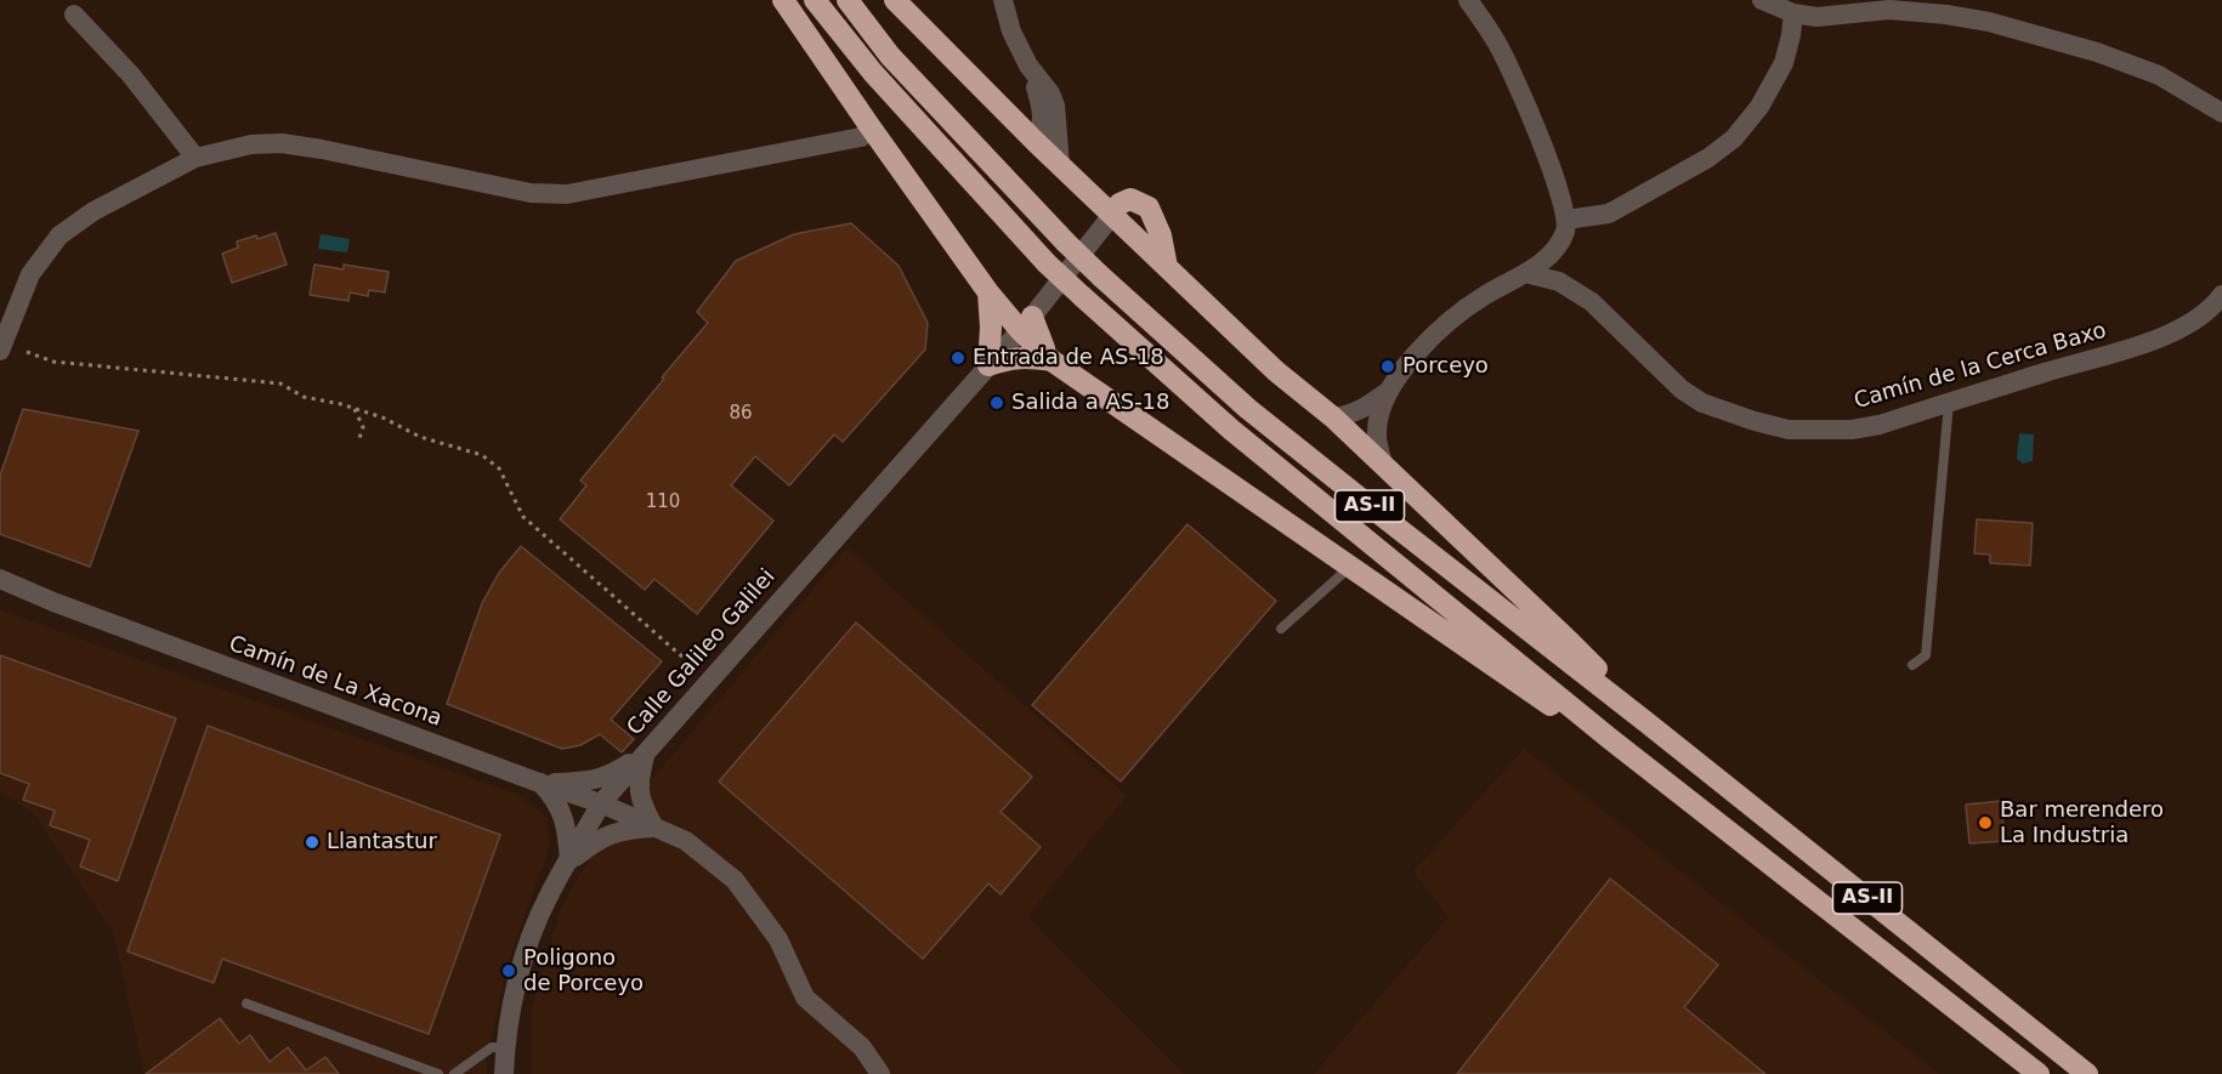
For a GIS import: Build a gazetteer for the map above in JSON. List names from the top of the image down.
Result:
{
  "streets": {
    "highway": ["AS-II"],
    "street": ["Camín de la Cerca Baxo", "Calle Galileo Galilei", "Camín de La Xacona"]
  },
  "crossings": [
    ["Calle Galileo Galilei", "Camín de La Xacona"]
  ],
  "places": [
    "Entrada de AS-18",
    "Porceyo",
    "Salida a AS-18",
    "Bar merendero La Industria",
    "Llantastur",
    "Poligono de Porceyo"
  ],
  "house_numbers": ["86", "110"]
}
